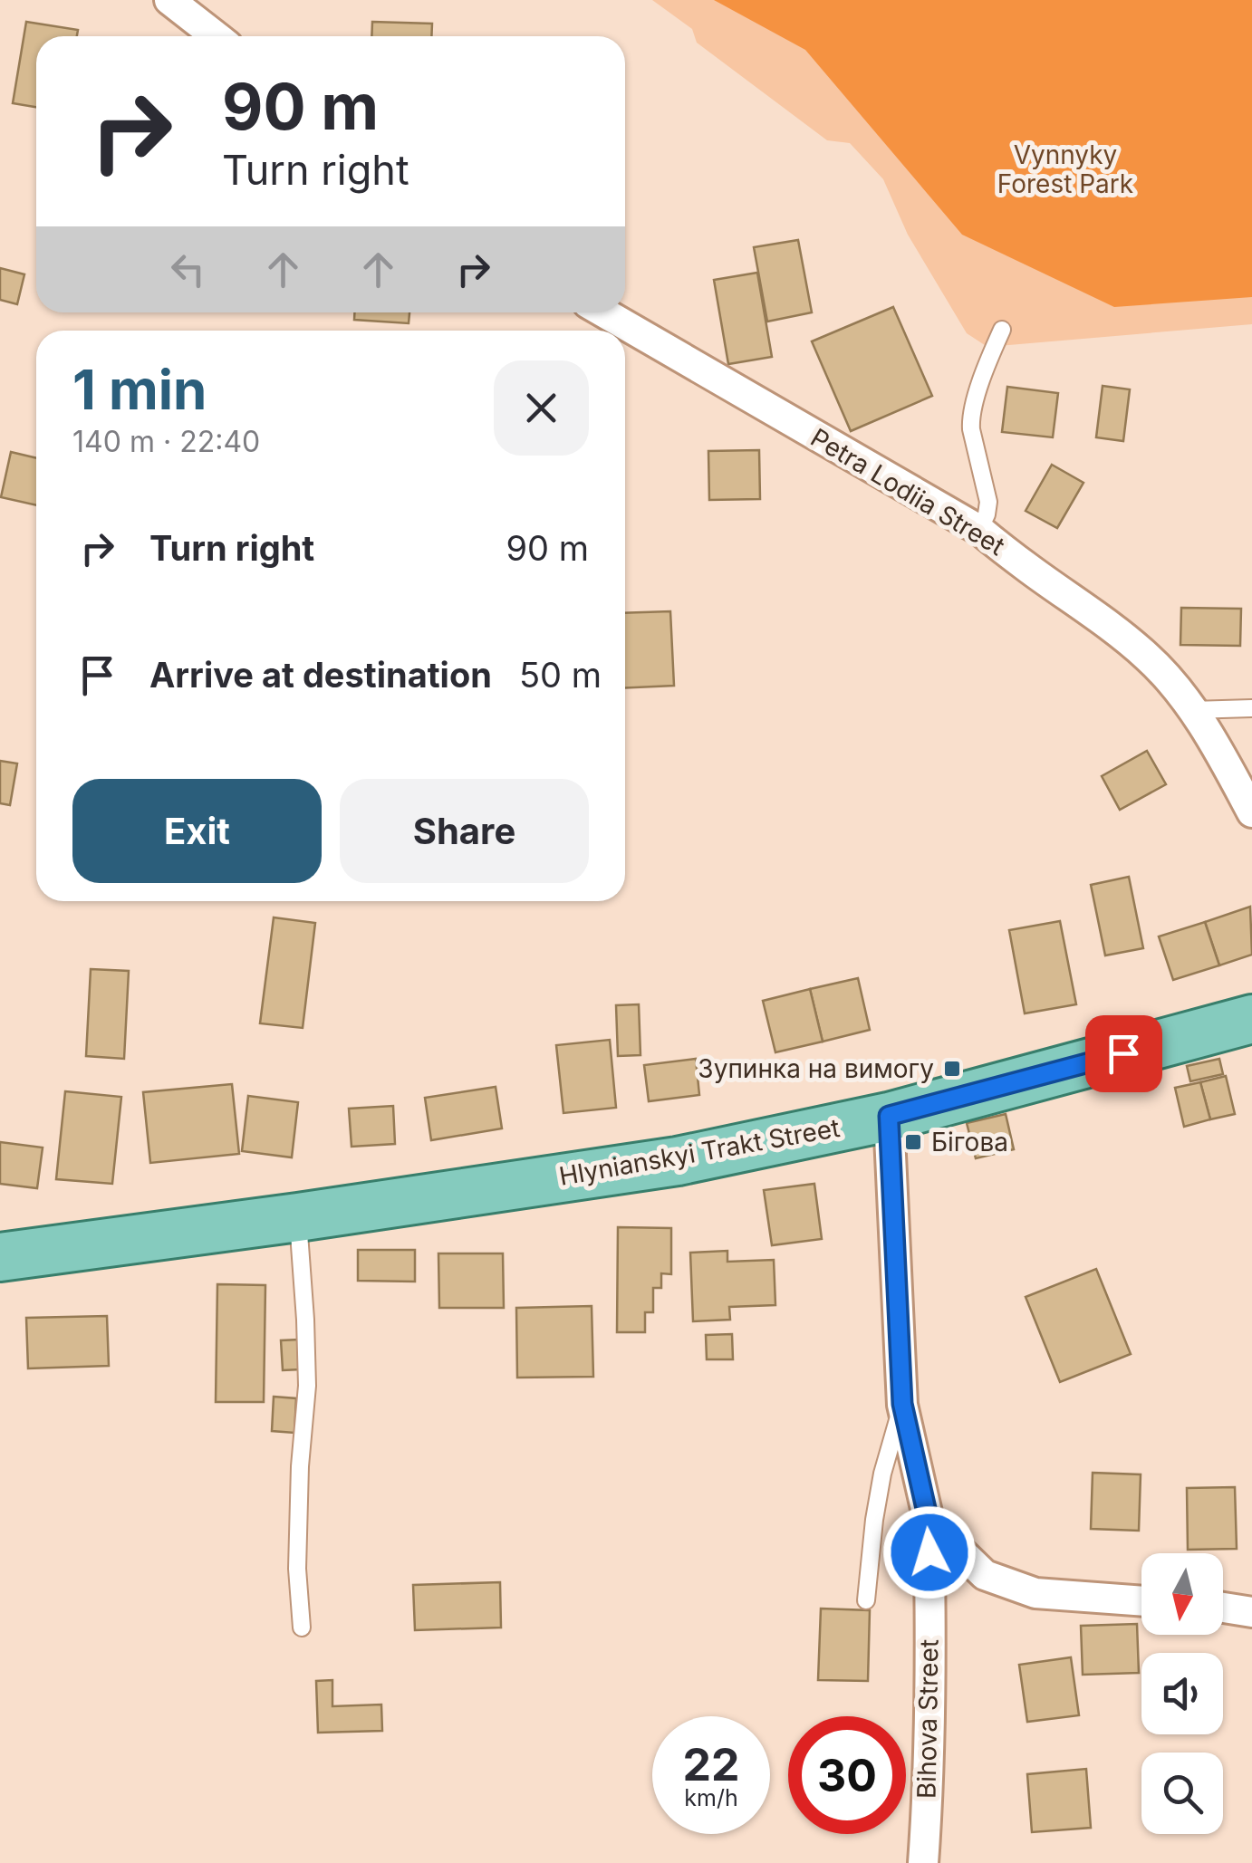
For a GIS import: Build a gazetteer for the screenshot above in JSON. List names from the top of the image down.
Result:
{
  "streets": {
    "main road": ["Hlynianskyi Trakt Street"],
    "street": ["Petra Lodiia Street", "Bihova Street"]
  },
  "crossings": [
    ["Hlynianskyi Trakt Street", "Bihova Street"]
  ],
  "parks": ["Vynnyky Forest Park"],
  "places": {
    "transit": ["Зупинка на вимогу", "Бігова"]
  },
  "north": "bottom",
  "page": {
    "turn": ["90 m", "Turn right"],
    "heading": ["1 min", "140 m · 22:40"],
    "list": [
      {
        "name": "Turn right",
        "value": "90 m"
      },
      {
        "name": "Arrive at destination",
        "value": "50 m"
      }
    ],
    "buttons": ["Exit", "Share"],
    "speed": "22 km/h",
    "limit": "30"
  }
}
